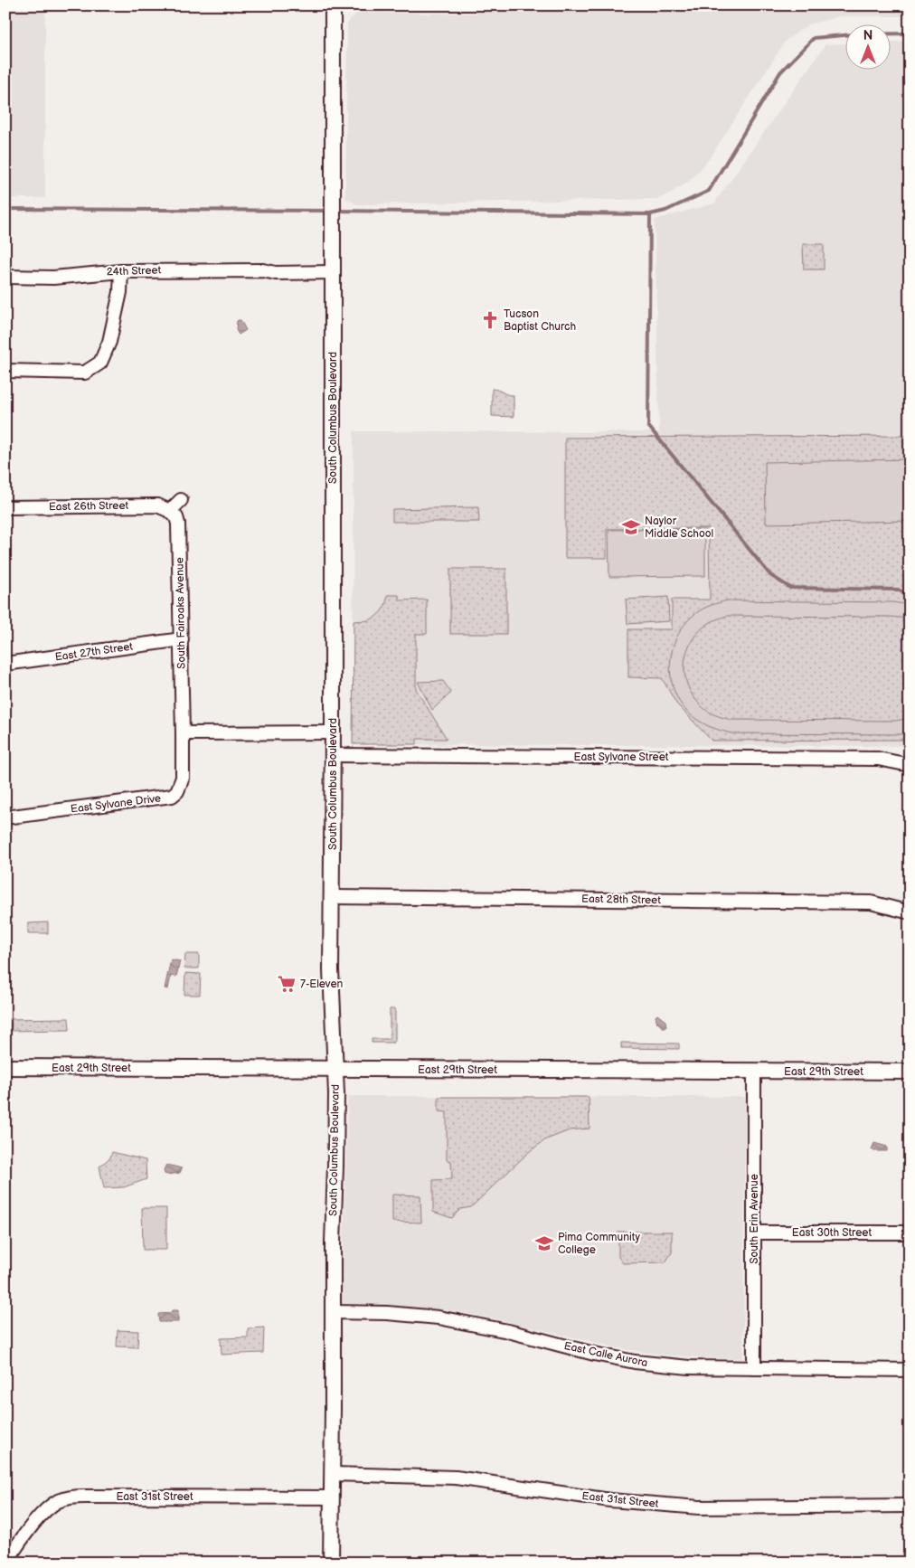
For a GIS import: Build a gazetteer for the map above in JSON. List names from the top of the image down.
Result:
{
  "streets": {
    "street": [
      "24th Street",
      "South Columbus Boulevard",
      "East 26th Street",
      "South Fairoaks Avenue",
      "East 27th Street",
      "East Sylvane Street",
      "East Sylvane Drive",
      "East 28th Street",
      "East 29th Street",
      "South Erin Avenue",
      "East 30th Street",
      "East Calle Aurora",
      "East 31st Street"
    ]
  },
  "crossings": [
    ["24th Street", "South Columbus Boulevard"],
    ["South Columbus Boulevard", "East Sylvane Street"],
    ["South Columbus Boulevard", "East 28th Street"],
    ["South Columbus Boulevard", "East 29th Street"],
    ["South Columbus Boulevard", "East Calle Aurora"],
    ["South Columbus Boulevard", "East 31st Street"],
    ["East 26th Street", "South Fairoaks Avenue"],
    ["South Fairoaks Avenue", "East 27th Street"],
    ["South Fairoaks Avenue", "East Sylvane Drive"],
    ["East 29th Street", "South Erin Avenue"],
    ["South Erin Avenue", "East 30th Street"],
    ["South Erin Avenue", "East Calle Aurora"]
  ],
  "places": {
    "church": ["Tucson Baptist Church"],
    "school or university": ["Naylor Middle School", "Pima Community College"],
    "supermarket": ["7-Eleven"]
  },
  "north": "top"
}
